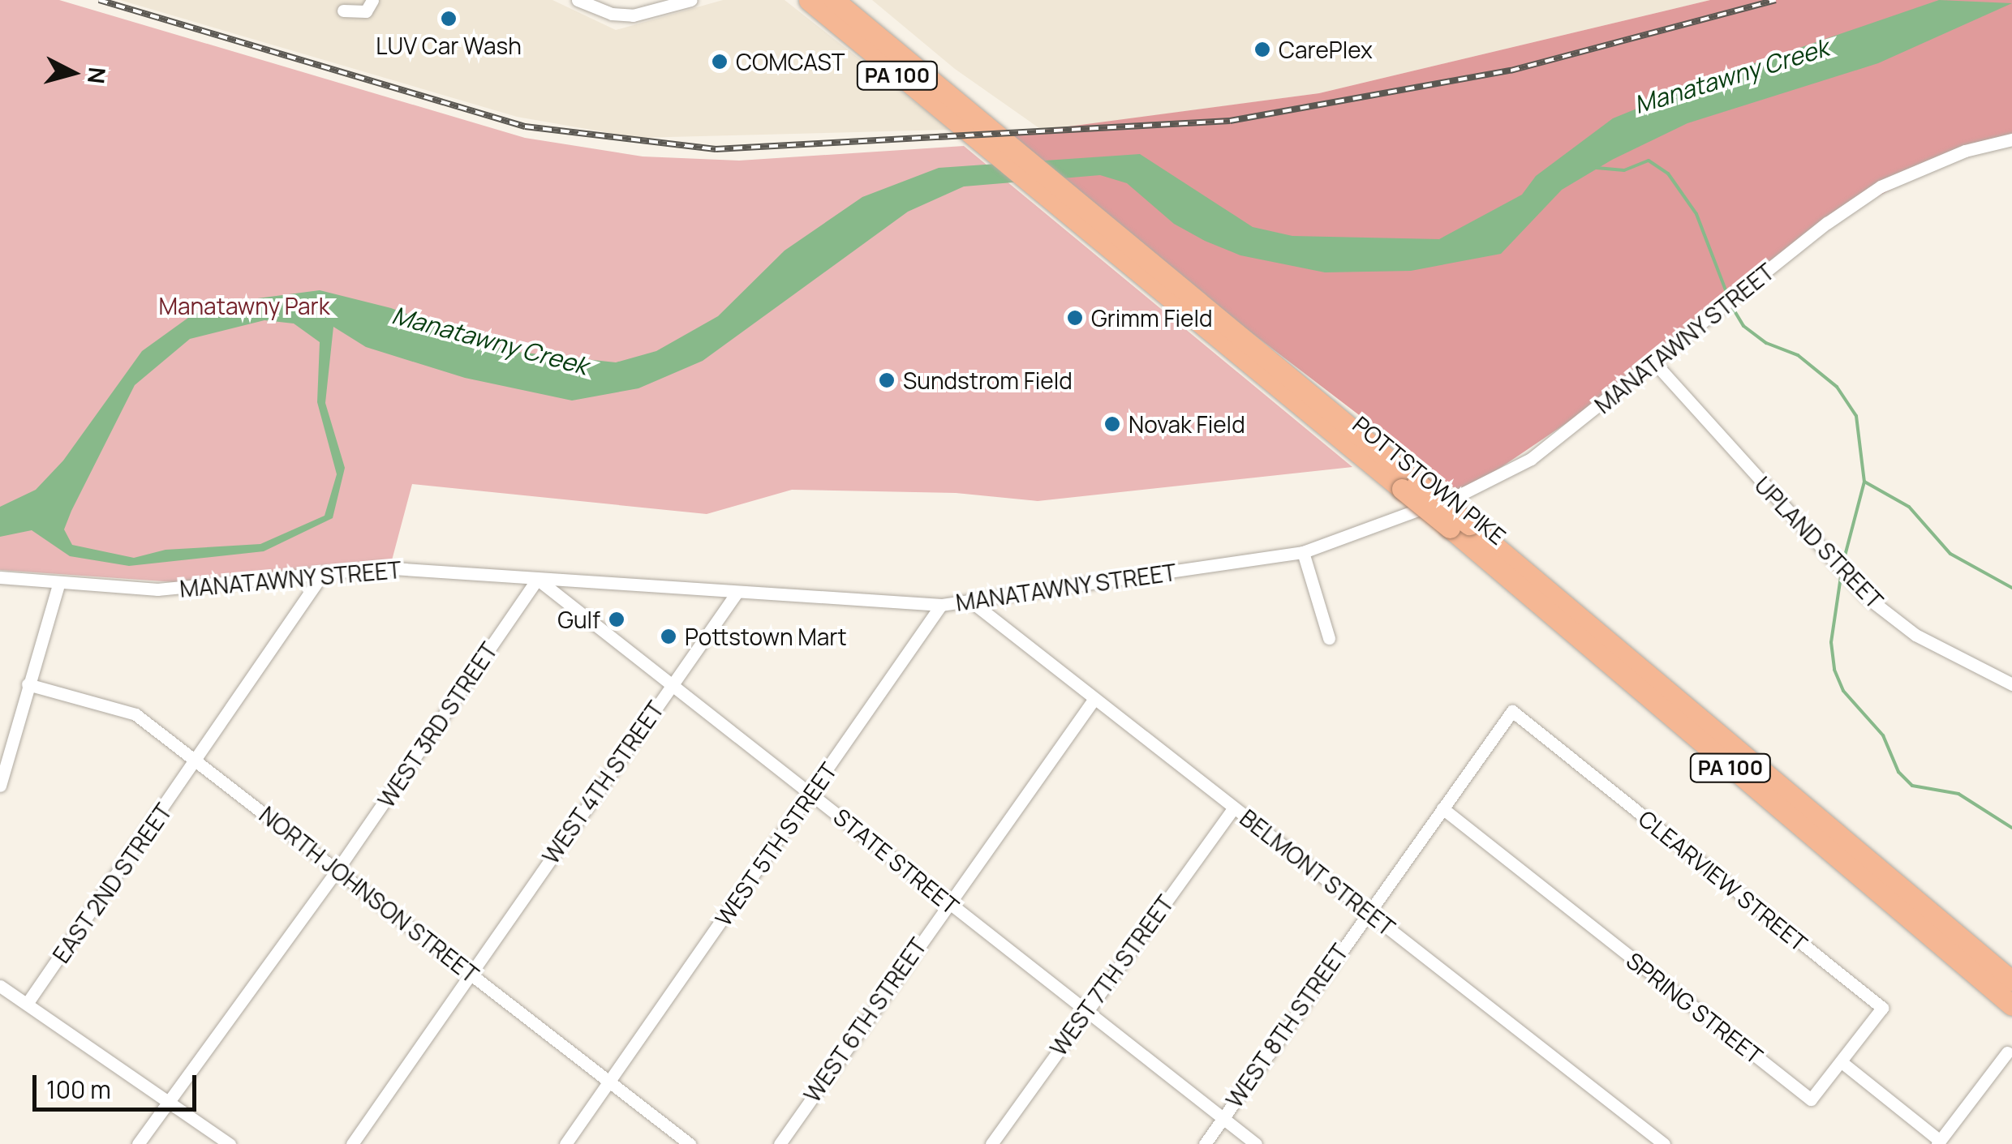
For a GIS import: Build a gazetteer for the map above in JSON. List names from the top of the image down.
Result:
{
  "streets": {
    "highway": ["PA 100", "POTTSTOWN PIKE"],
    "street": [
      "MANATAWNY STREET",
      "UPLAND STREET",
      "WEST 3RD STREET",
      "WEST 4TH STREET",
      "WEST 5TH STREET",
      "STATE STREET",
      "BELMONT STREET",
      "CLEARVIEW STREET",
      "EAST 2ND STREET",
      "NORTH JOHNSON STREET",
      "WEST 7TH STREET",
      "SPRING STREET",
      "WEST 6TH STREET",
      "WEST 8TH STREET"
    ]
  },
  "crossings": [
    ["MANATAWNY STREET", "UPLAND STREET"],
    ["MANATAWNY STREET", "WEST 3RD STREET"],
    ["MANATAWNY STREET", "WEST 4TH STREET"],
    ["MANATAWNY STREET", "WEST 5TH STREET"],
    ["MANATAWNY STREET", "STATE STREET"],
    ["MANATAWNY STREET", "BELMONT STREET"],
    ["MANATAWNY STREET", "EAST 2ND STREET"],
    ["WEST 3RD STREET", "STATE STREET"],
    ["WEST 3RD STREET", "NORTH JOHNSON STREET"],
    ["WEST 4TH STREET", "STATE STREET"],
    ["WEST 4TH STREET", "NORTH JOHNSON STREET"],
    ["WEST 5TH STREET", "STATE STREET"],
    ["WEST 5TH STREET", "NORTH JOHNSON STREET"],
    ["STATE STREET", "WEST 7TH STREET"],
    ["STATE STREET", "WEST 6TH STREET"],
    ["STATE STREET", "WEST 8TH STREET"],
    ["BELMONT STREET", "WEST 7TH STREET"],
    ["BELMONT STREET", "WEST 6TH STREET"],
    ["BELMONT STREET", "WEST 8TH STREET"],
    ["CLEARVIEW STREET", "SPRING STREET"],
    ["CLEARVIEW STREET", "WEST 8TH STREET"],
    ["EAST 2ND STREET", "NORTH JOHNSON STREET"],
    ["SPRING STREET", "WEST 8TH STREET"]
  ],
  "water": ["Manatawny Creek"],
  "parks": ["Manatawny Park"],
  "places": [
    "LUV Car Wash",
    "CarePlex",
    "COMCAST",
    "Grimm Field",
    "Sundstrom Field",
    "Novak Field",
    "Gulf",
    "Pottstown Mart"
  ],
  "scale_bar": "100 m",
  "north": "right"
}
